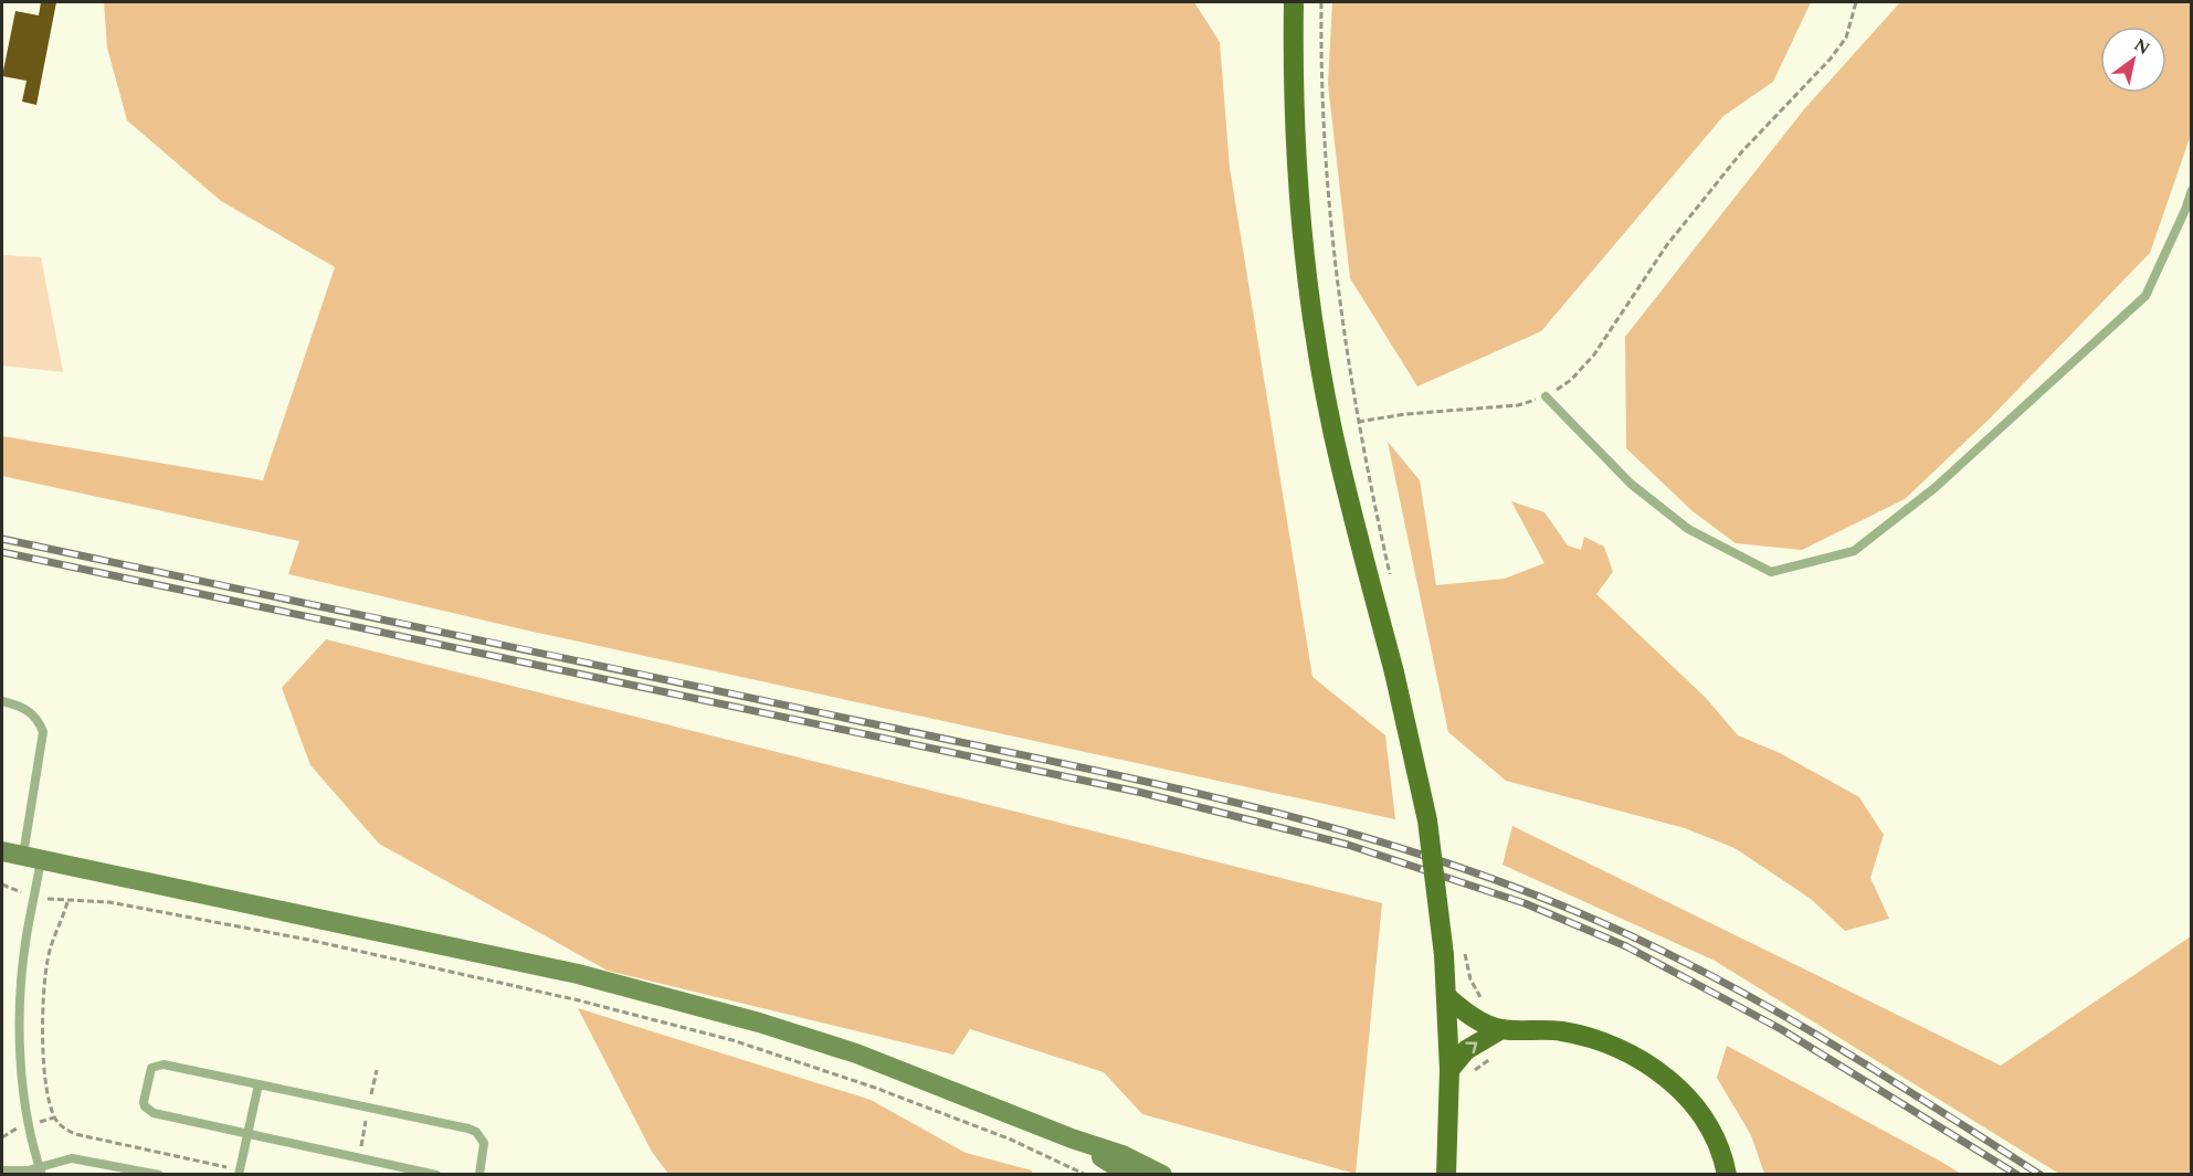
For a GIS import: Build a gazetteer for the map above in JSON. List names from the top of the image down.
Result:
{
  "north": "top right"
}
